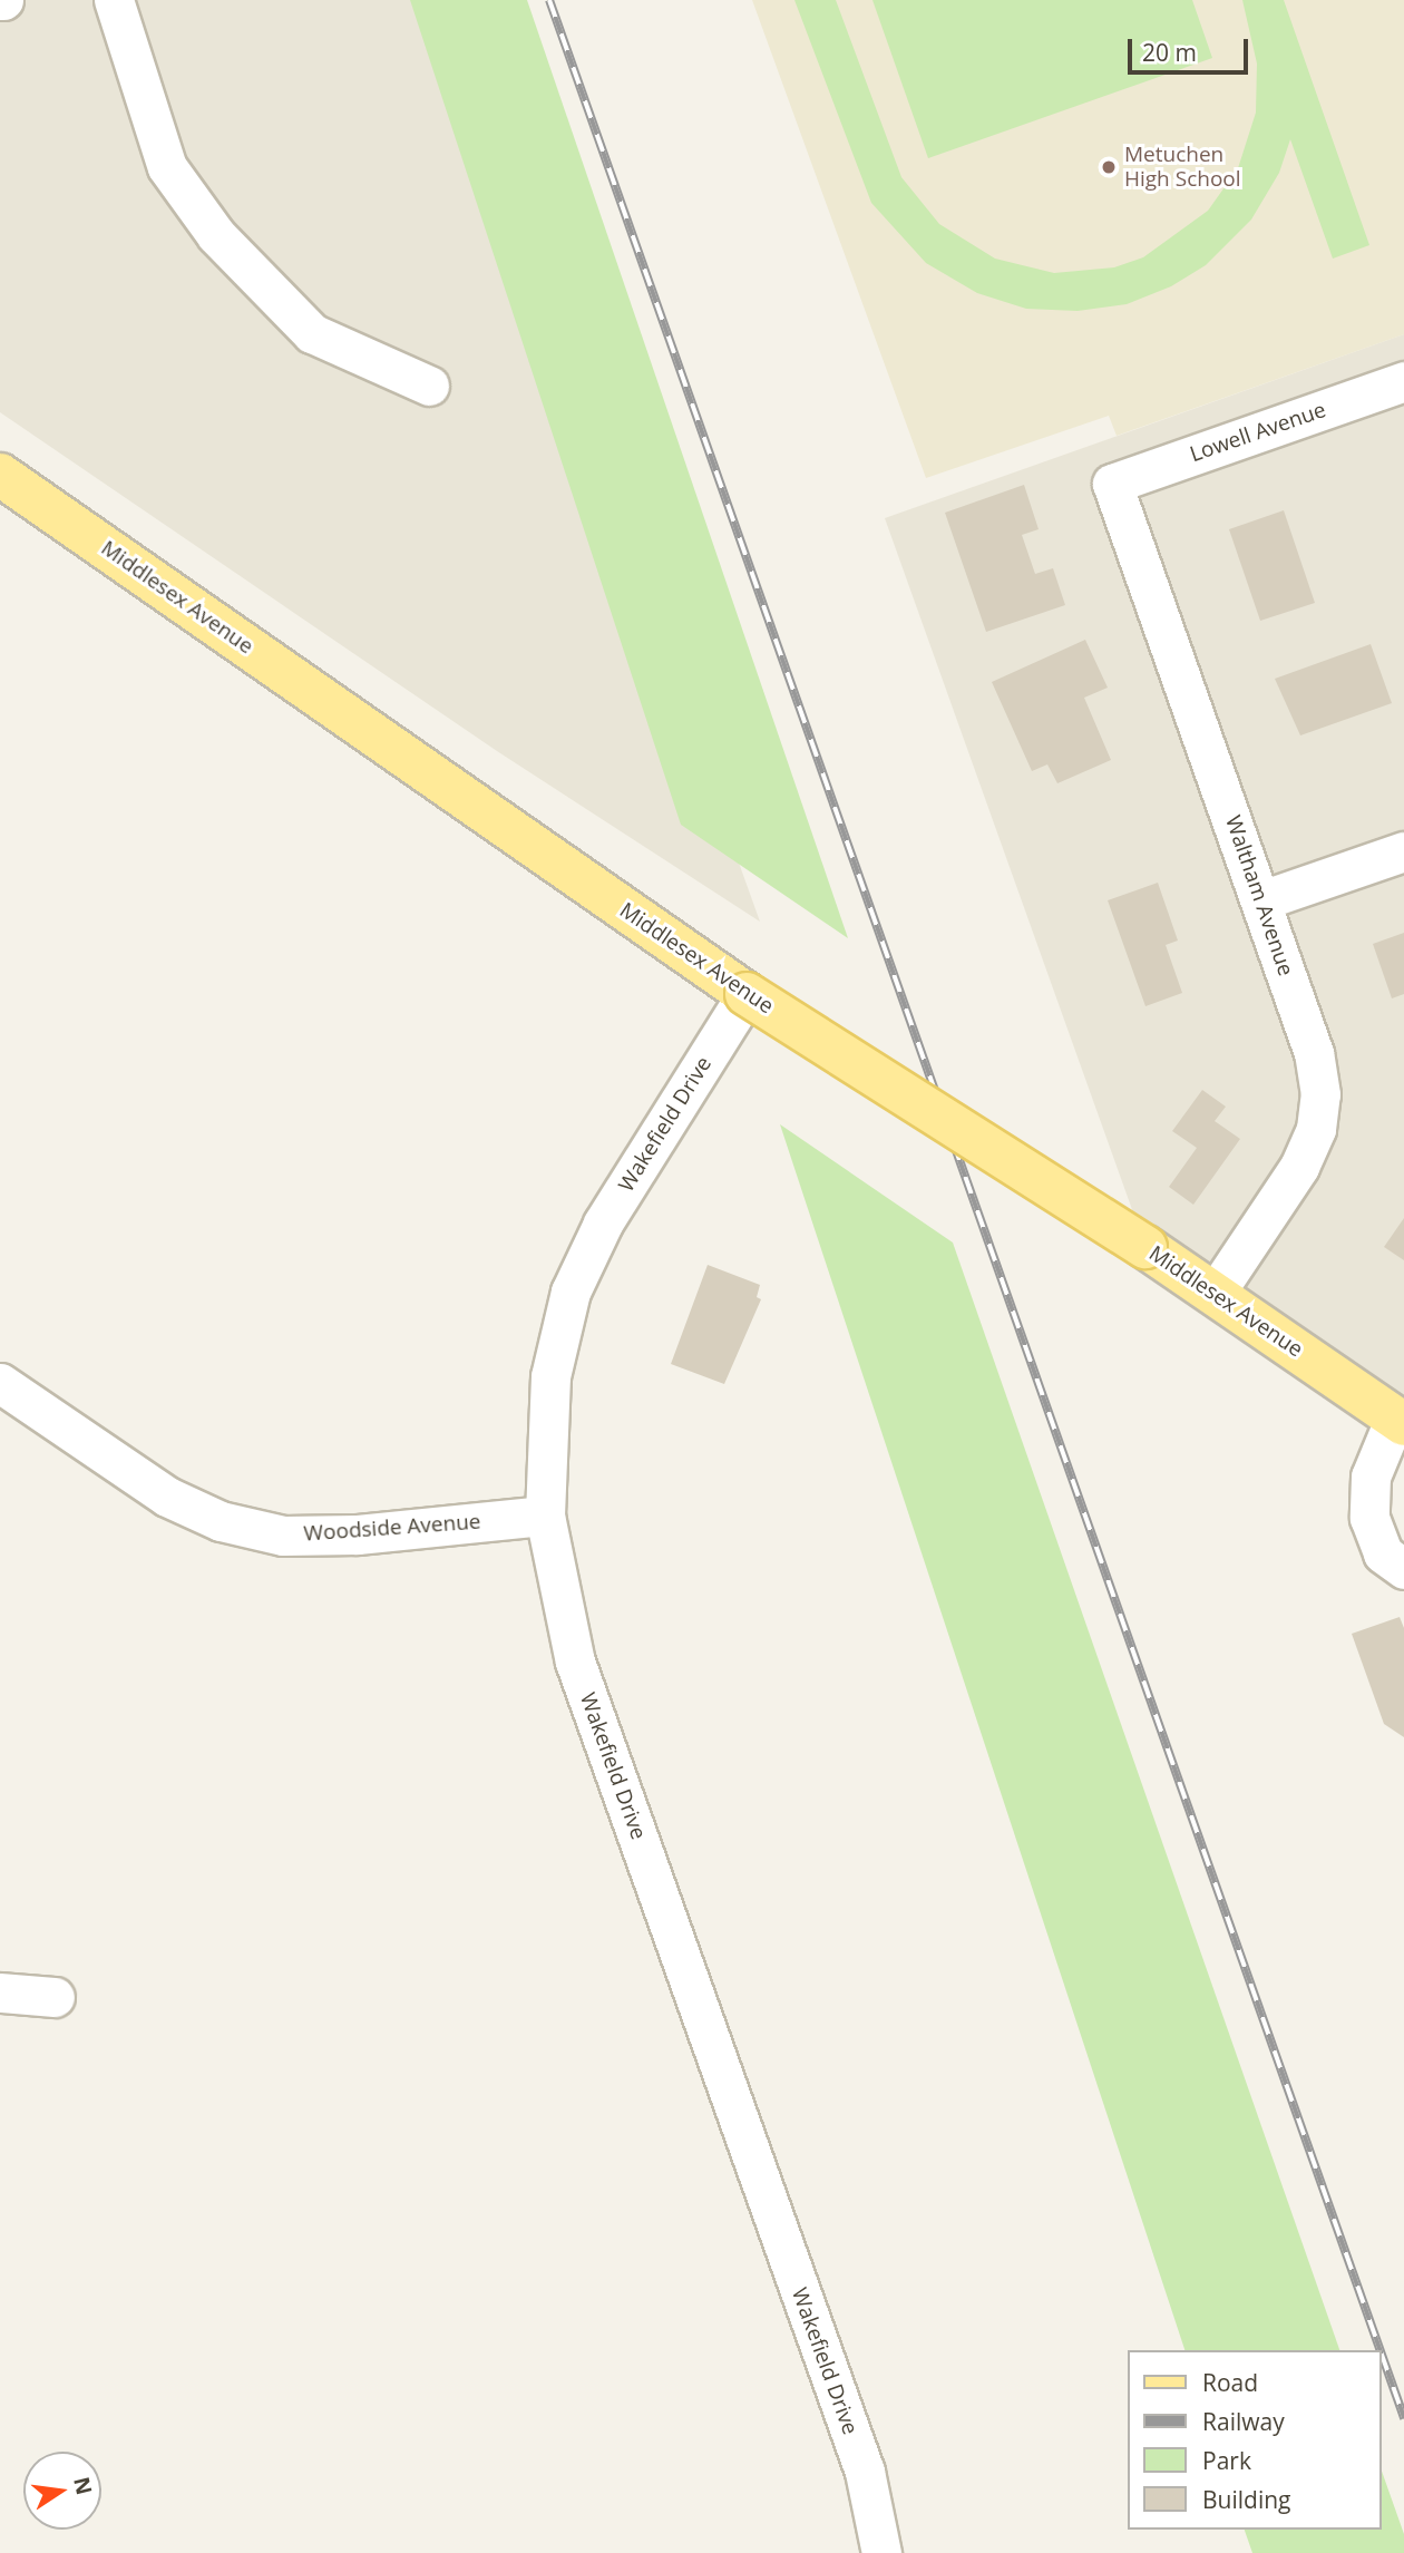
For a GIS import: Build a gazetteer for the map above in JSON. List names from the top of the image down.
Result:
{
  "streets": {
    "main road": ["Middlesex Avenue"],
    "street": [
      "Lowell Avenue",
      "Waltham Avenue",
      "Wakefield Drive",
      "Woodside Avenue"
    ]
  },
  "crossings": [
    ["Lowell Avenue", "Waltham Avenue"],
    ["Middlesex Avenue", "Waltham Avenue"],
    ["Middlesex Avenue", "Wakefield Drive"],
    ["Wakefield Drive", "Woodside Avenue"]
  ],
  "places": ["Metuchen High School"],
  "legend": [
    "Road",
    "Railway",
    "Park",
    "Building"
  ],
  "scale_bar": "20 m",
  "north": "right"
}
